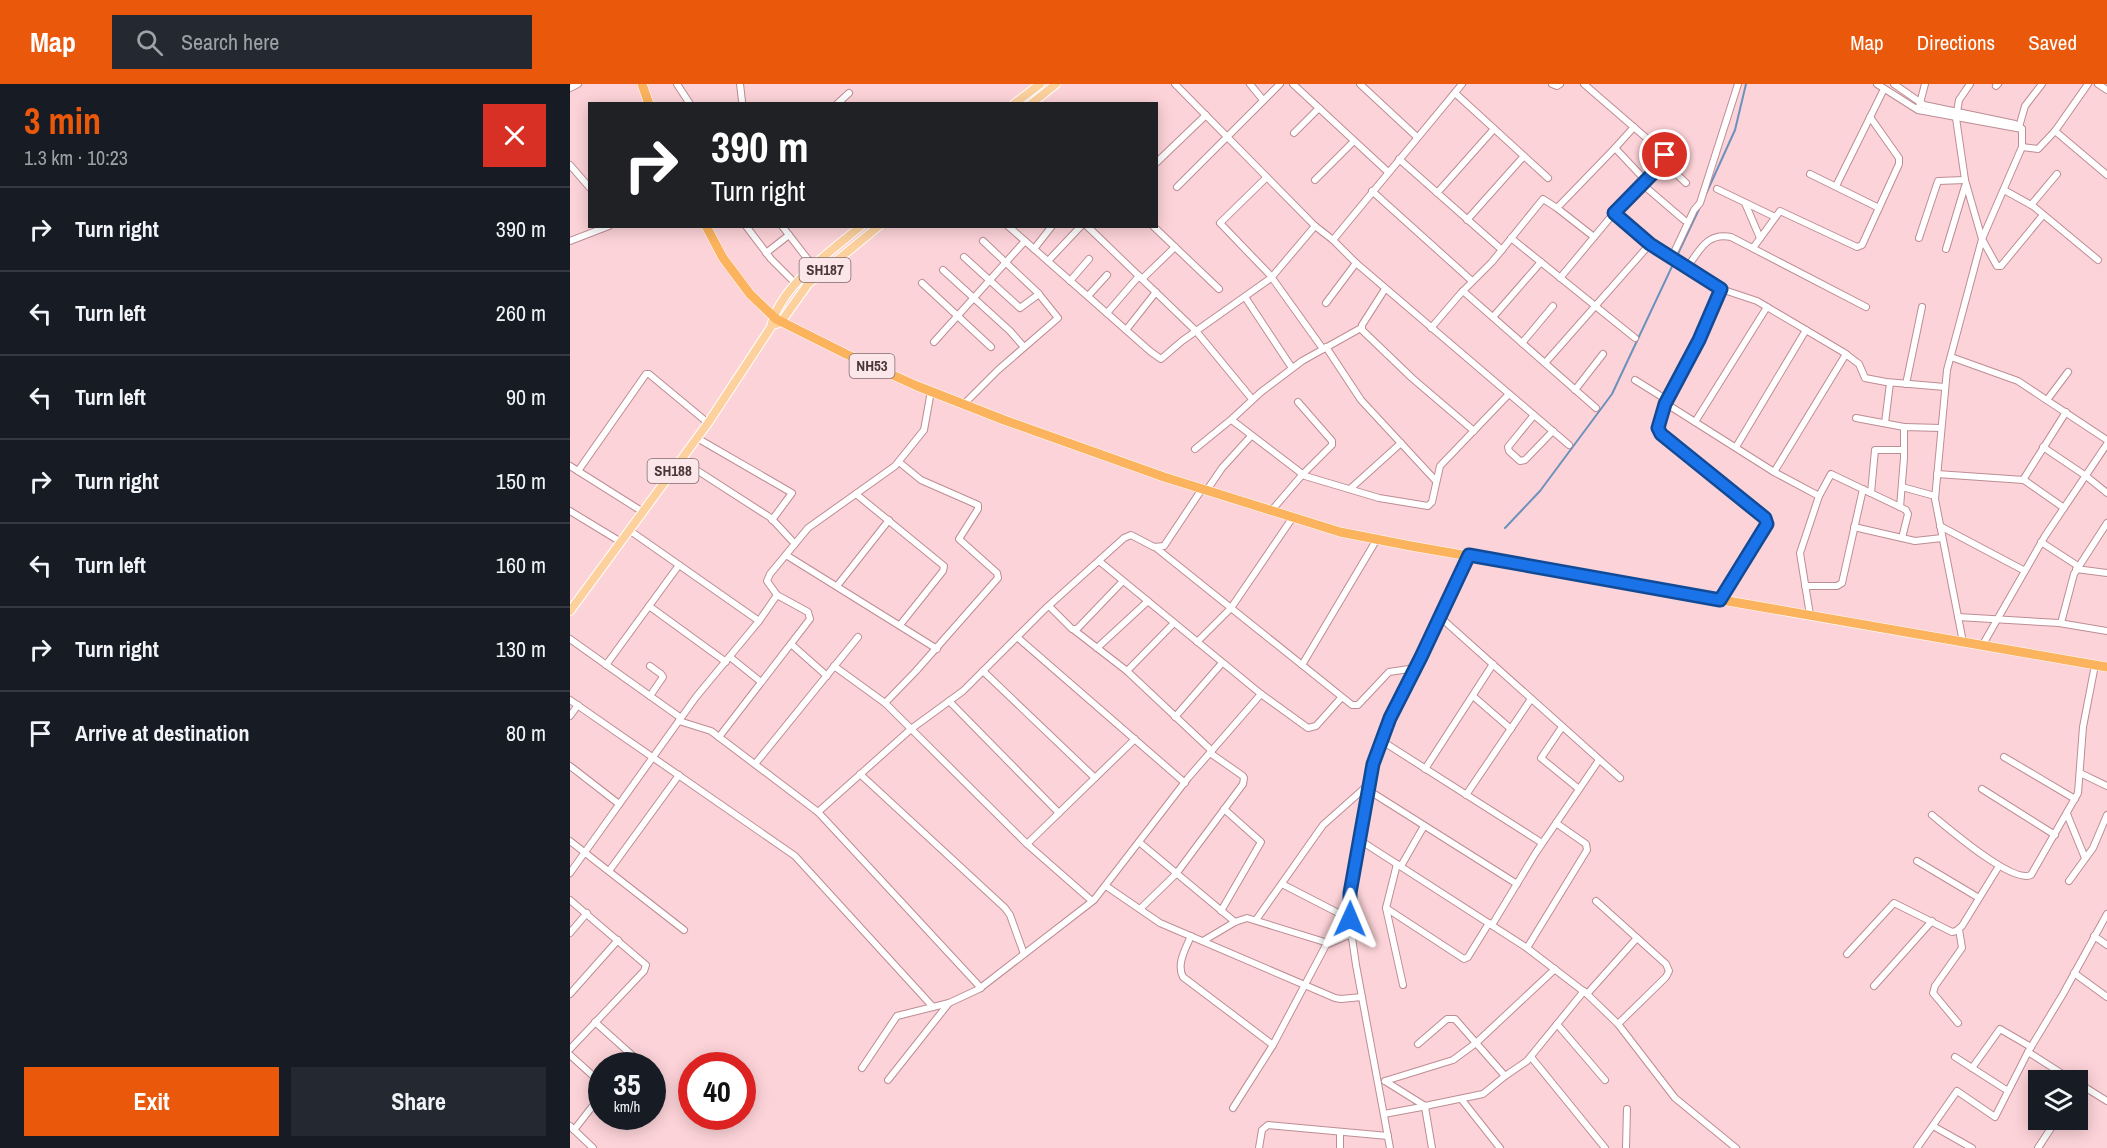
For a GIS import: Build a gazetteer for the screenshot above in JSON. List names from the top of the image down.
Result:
{
  "streets": {
    "highway": ["NH53"],
    "main road": ["SH187", "SH188"]
  },
  "crossings": [
    ["SH187", "NH53"],
    ["SH187", "SH188"]
  ],
  "page": {
    "header": "Map",
    "search": "Search here",
    "nav": ["Map", "Directions", "Saved"],
    "heading": ["3 min", "1.3 km · 10:23"],
    "turn": ["390 m", "Turn right"],
    "list": [
      {
        "name": "Turn right",
        "value": "390 m"
      },
      {
        "name": "Turn left",
        "value": "260 m"
      },
      {
        "name": "Turn left",
        "value": "90 m"
      },
      {
        "name": "Turn right",
        "value": "150 m"
      },
      {
        "name": "Turn left",
        "value": "160 m"
      },
      {
        "name": "Turn right",
        "value": "130 m"
      },
      {
        "name": "Arrive at destination",
        "value": "80 m"
      }
    ],
    "speed": "35 km/h",
    "limit": "40",
    "buttons": ["Exit", "Share"]
  }
}
